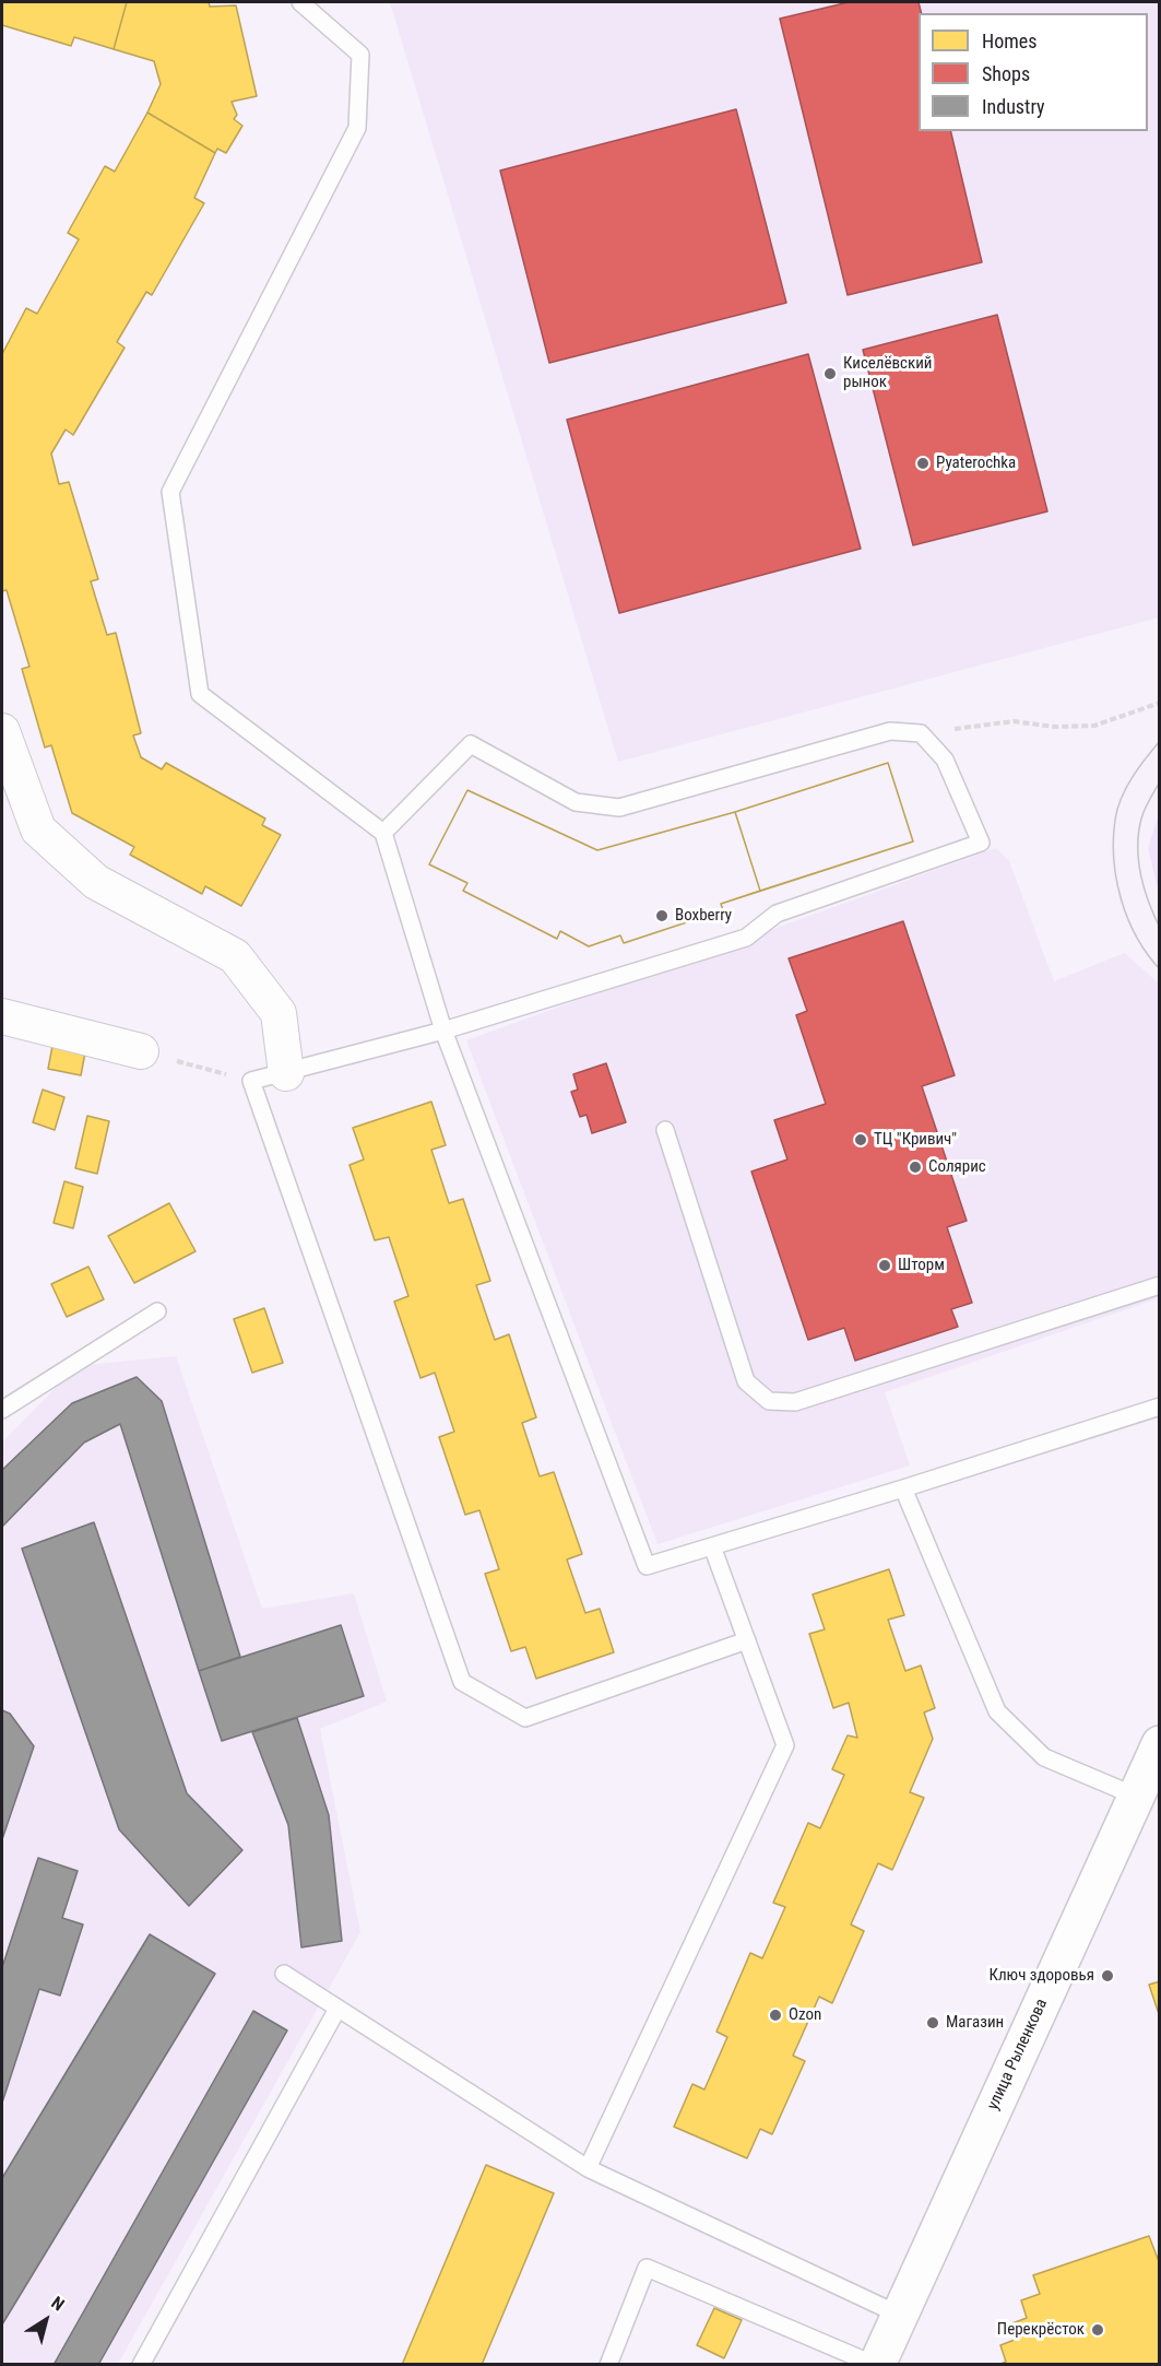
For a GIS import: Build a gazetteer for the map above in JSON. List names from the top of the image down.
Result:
{
  "streets": {
    "street": ["улица Рыленкова"]
  },
  "places": [
    "Киселёвский рынок",
    "Pyaterochka",
    "Boxberry",
    "ТЦ \"Кривич\"",
    "Солярис",
    "Шторм",
    "Ключ здоровья",
    "Ozon",
    "Магазин",
    "Перекрёсток"
  ],
  "legend": ["Homes", "Shops", "Industry"],
  "north": "top right"
}
